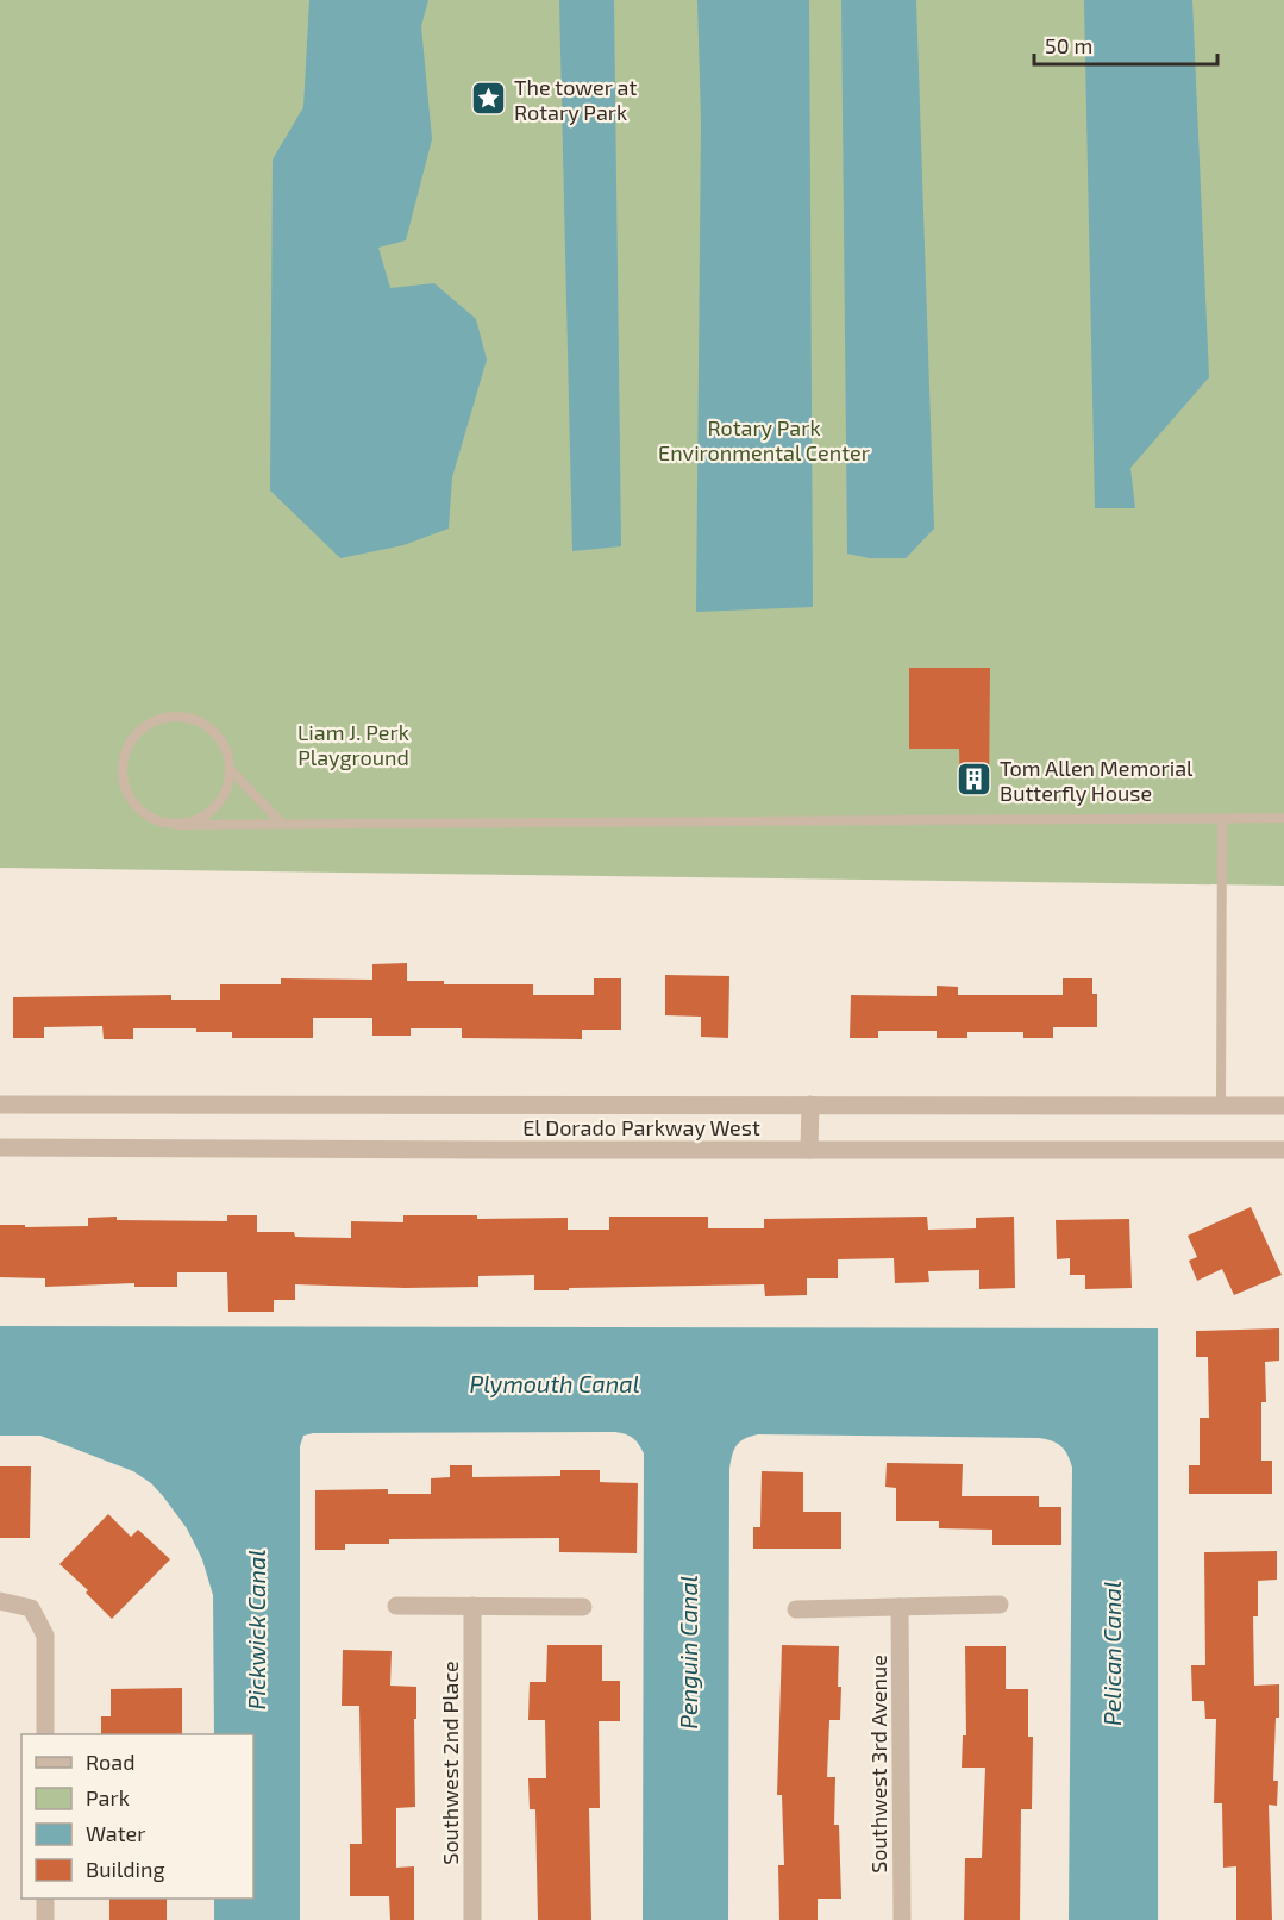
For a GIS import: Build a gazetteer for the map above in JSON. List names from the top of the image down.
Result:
{
  "streets": {
    "street": ["El Dorado Parkway West", "Southwest 2nd Place", "Southwest 3rd Avenue"]
  },
  "water": [
    "Plymouth Canal",
    "Pickwick Canal",
    "Penguin Canal",
    "Pelican Canal"
  ],
  "parks": ["Rotary Park Environmental Center", "Liam J. Perk Playground"],
  "places": {
    "place": ["The tower at Rotary Park"],
    "building": ["Tom Allen Memorial Butterfly House"]
  },
  "legend": [
    "Road",
    "Park",
    "Water",
    "Building"
  ],
  "scale_bar": "50 m"
}
